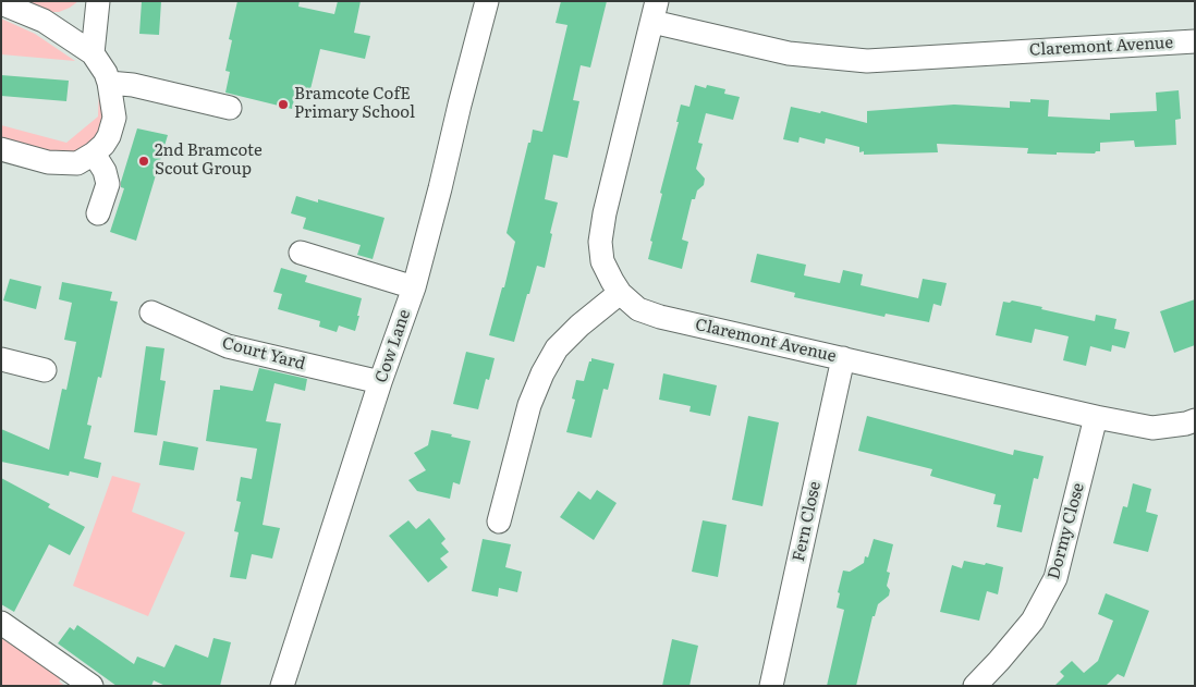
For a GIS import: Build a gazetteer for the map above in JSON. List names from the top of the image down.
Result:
{
  "streets": {
    "street": [
      "Claremont Avenue",
      "Cow Lane",
      "Court Yard",
      "Fern Close",
      "Dormy Close"
    ]
  },
  "crossings": [
    ["Claremont Avenue", "Fern Close"],
    ["Claremont Avenue", "Dormy Close"],
    ["Cow Lane", "Court Yard"]
  ],
  "places": ["Bramcote CofE Primary School", "2nd Bramcote Scout Group"]
}
